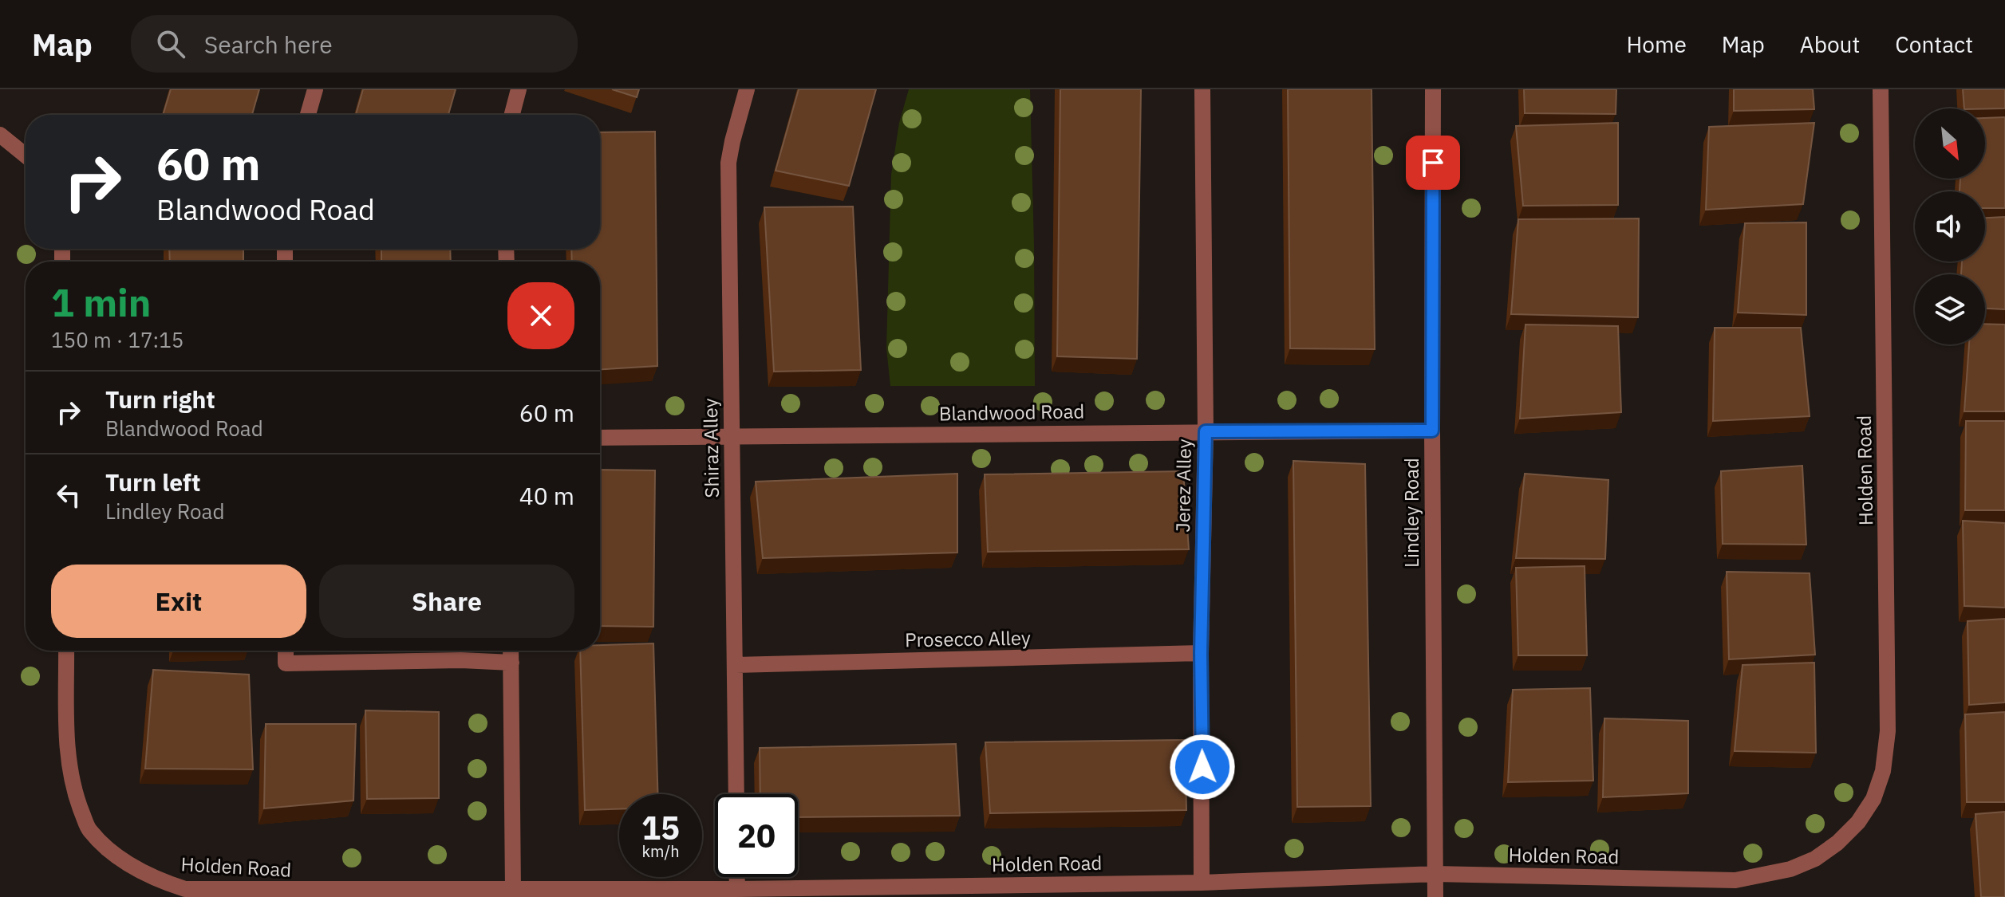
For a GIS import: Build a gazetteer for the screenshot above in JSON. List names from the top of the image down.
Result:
{
  "streets": {
    "street": [
      "Blandwood Road",
      "Shiraz Alley",
      "Holden Road",
      "Jerez Alley",
      "Lindley Road",
      "Prosecco Alley"
    ]
  },
  "crossings": [
    ["Blandwood Road", "Shiraz Alley"],
    ["Blandwood Road", "Jerez Alley"],
    ["Blandwood Road", "Lindley Road"],
    ["Shiraz Alley", "Prosecco Alley"],
    ["Holden Road", "Jerez Alley"],
    ["Holden Road", "Lindley Road"],
    ["Jerez Alley", "Prosecco Alley"]
  ],
  "north": "bottom right",
  "page": {
    "header": "Map",
    "search": "Search here",
    "nav": [
      "Home",
      "Map",
      "About",
      "Contact"
    ],
    "turn": ["60 m", "Blandwood Road"],
    "heading": ["1 min", "150 m · 17:15"],
    "list": [
      {
        "name": "Turn right",
        "note": "Blandwood Road",
        "value": "60 m"
      },
      {
        "name": "Turn left",
        "note": "Lindley Road",
        "value": "40 m"
      }
    ],
    "buttons": ["Exit", "Share"],
    "speed": "15 km/h",
    "limit": "20"
  }
}
